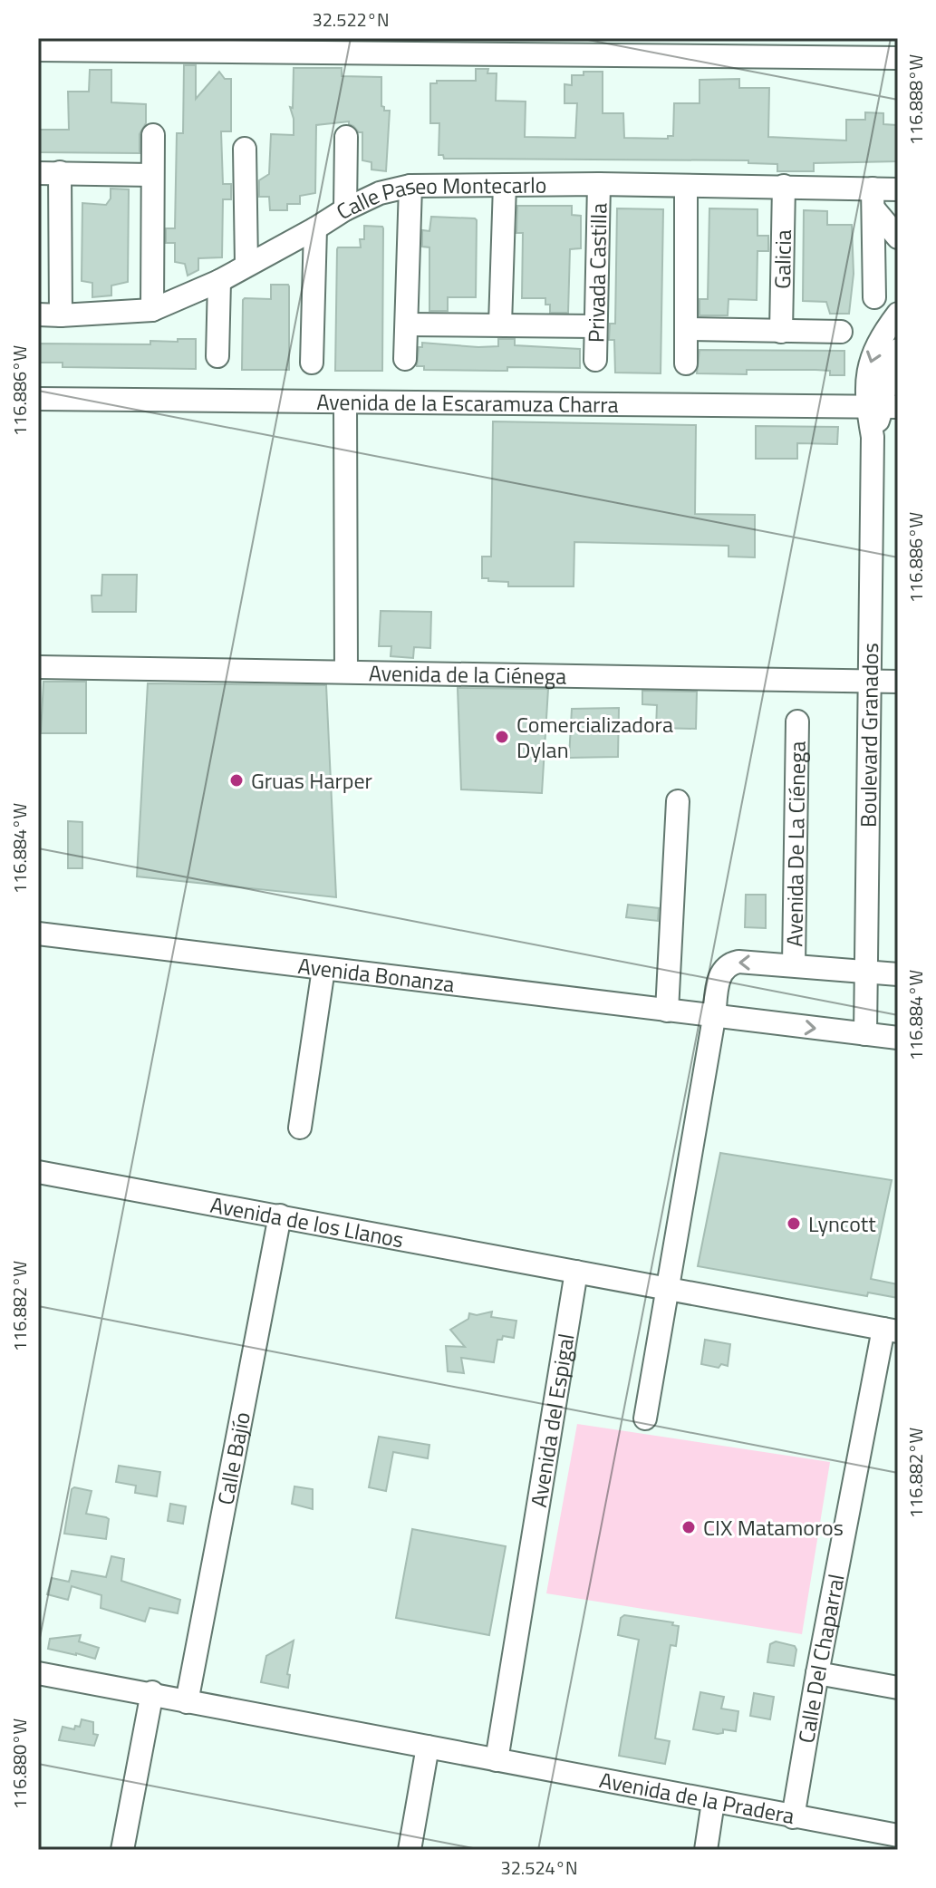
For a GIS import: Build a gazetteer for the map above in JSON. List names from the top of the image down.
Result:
{
  "streets": {
    "street": [
      "Calle Paseo Montecarlo",
      "Galicia",
      "Privada Castilla",
      "Avenida de la Escaramuza Charra",
      "Avenida de la Ciénega",
      "Boulevard Granados",
      "Avenida De La Ciénega",
      "Avenida Bonanza",
      "Avenida de los Llanos",
      "Avenida del Espigal",
      "Calle Bajío",
      "Calle Del Chaparral",
      "Avenida de la Pradera"
    ]
  },
  "crossings": [
    ["Calle Paseo Montecarlo", "Galicia"],
    ["Calle Paseo Montecarlo", "Privada Castilla"],
    ["Avenida de la Escaramuza Charra", "Boulevard Granados"],
    ["Avenida de la Ciénega", "Boulevard Granados"],
    ["Boulevard Granados", "Avenida Bonanza"],
    ["Avenida de los Llanos", "Avenida del Espigal"],
    ["Avenida de los Llanos", "Calle Bajío"],
    ["Avenida del Espigal", "Avenida de la Pradera"],
    ["Calle Del Chaparral", "Avenida de la Pradera"]
  ],
  "places": [
    "Comercializadora Dylan",
    "Gruas Harper",
    "Lyncott",
    "CIX Matamoros"
  ],
  "coordinates": [
    "32.522°N",
    "116.888°W",
    "116.886°W",
    "116.884°W",
    "116.882°W",
    "116.880°W",
    "32.524°N"
  ]
}
